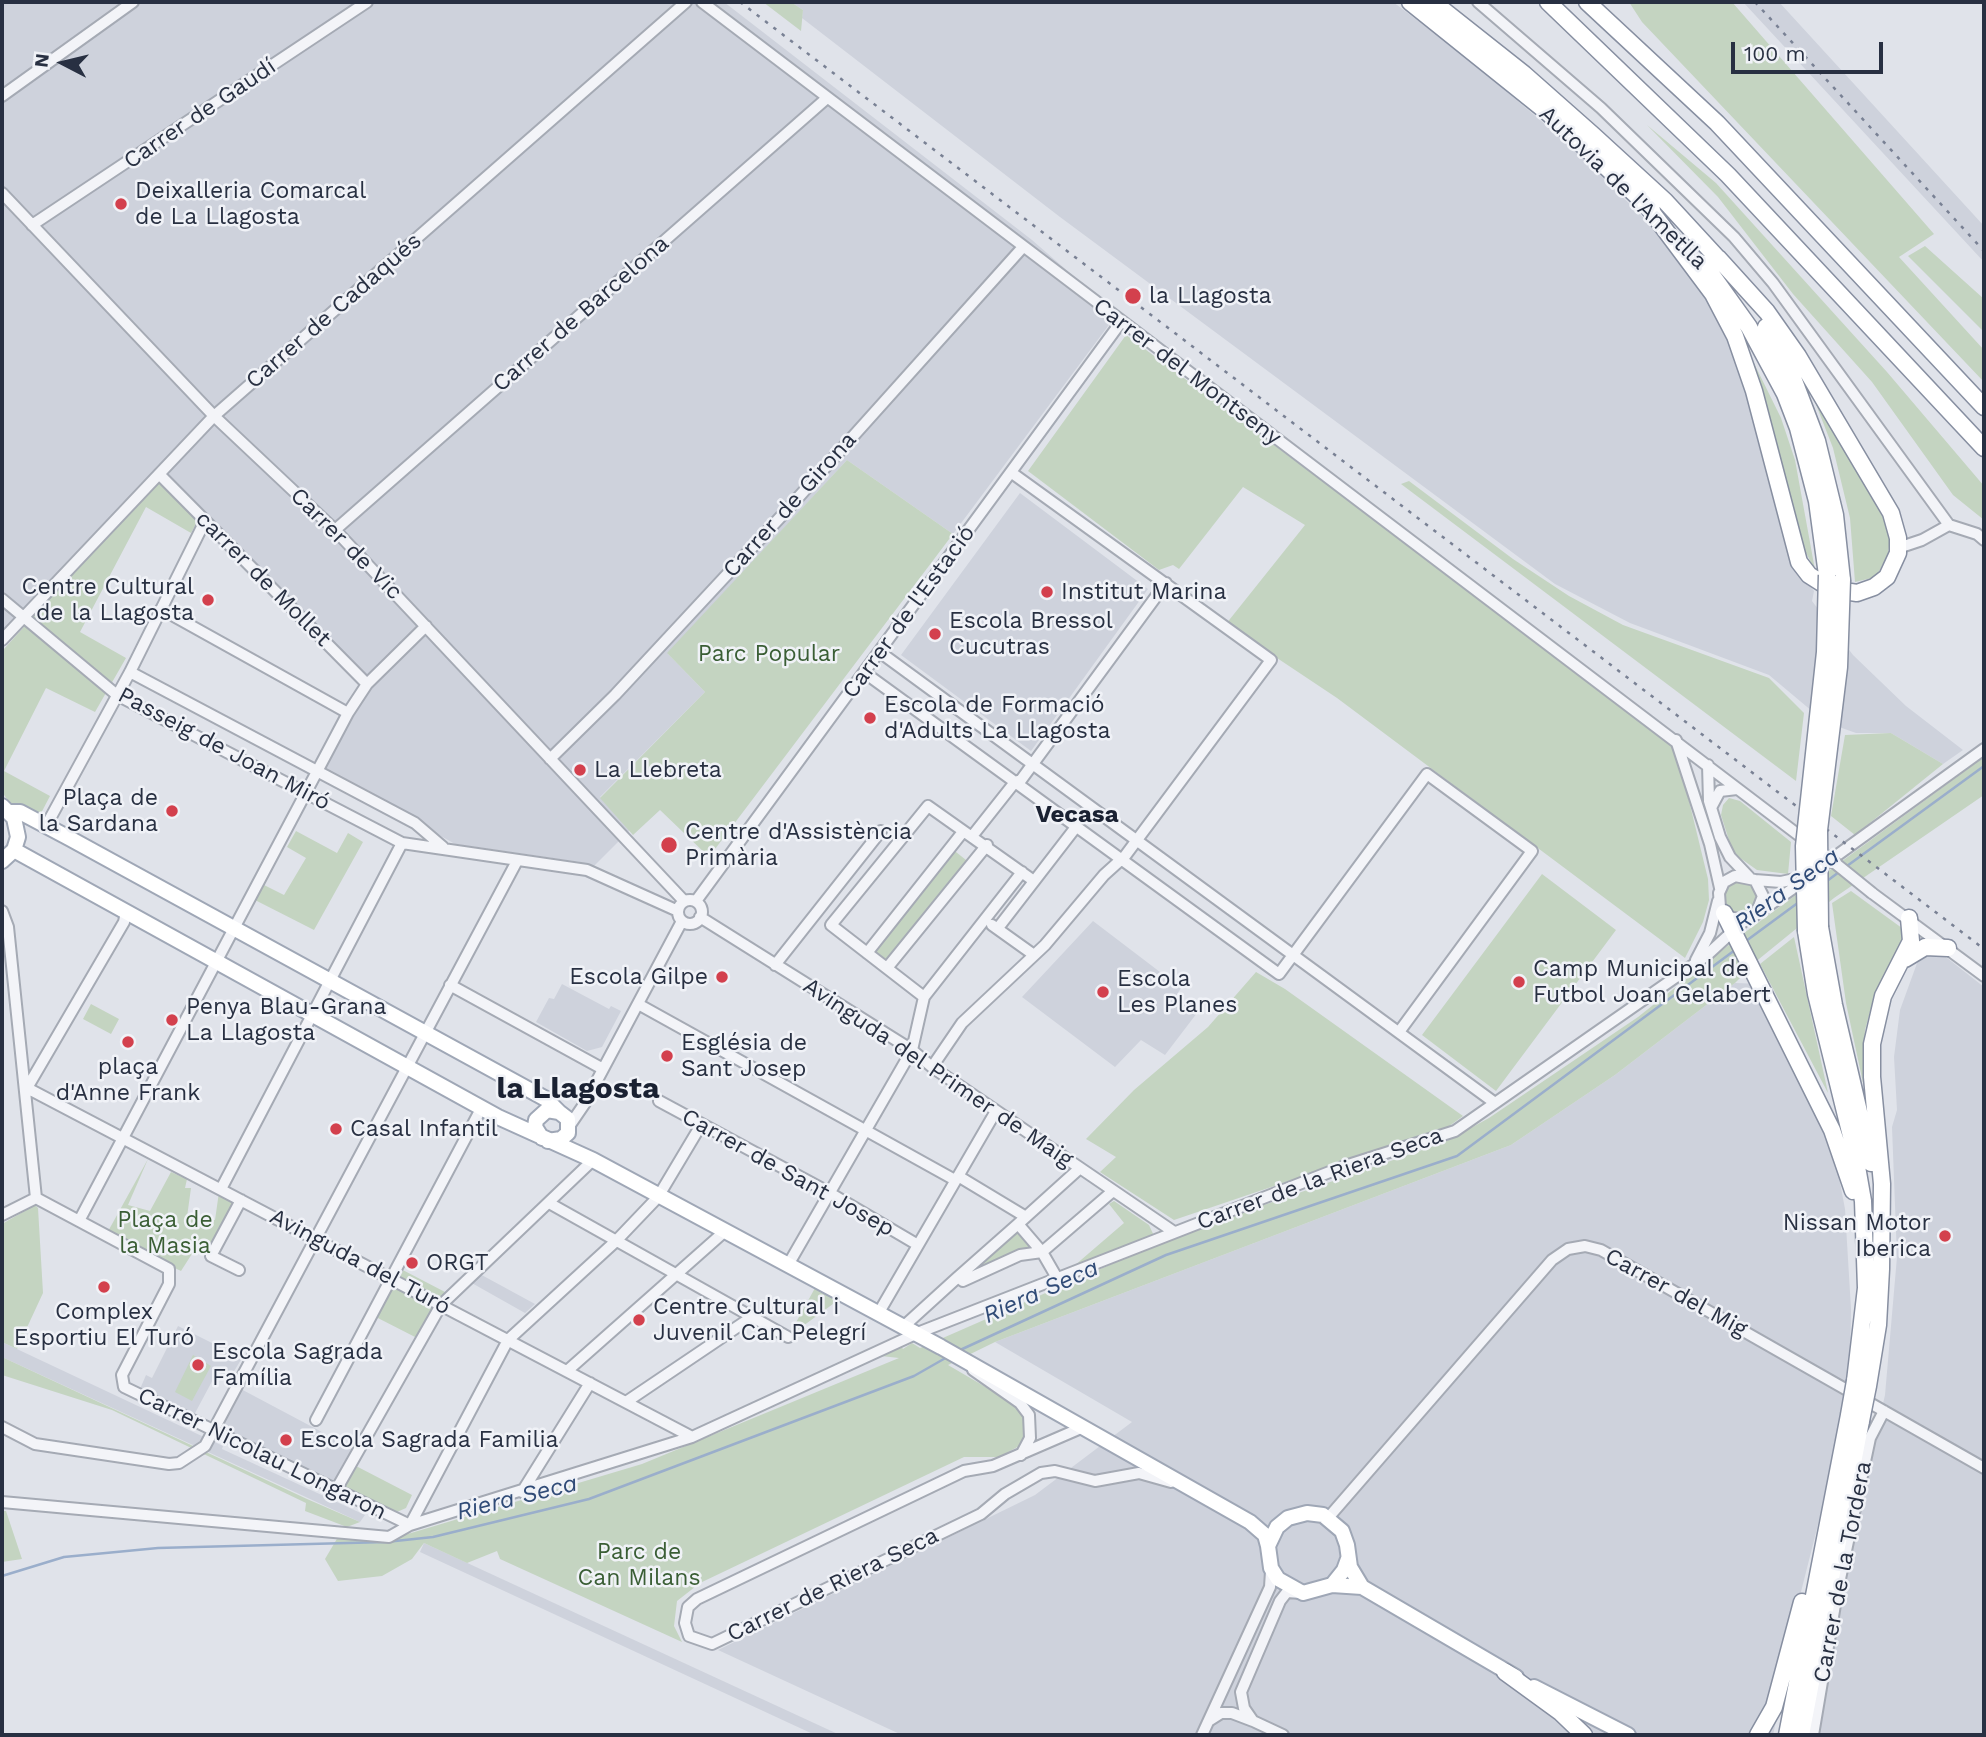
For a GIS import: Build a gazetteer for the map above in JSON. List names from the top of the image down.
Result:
{
  "streets": {
    "highway": ["Autovia de l'Ametlla"],
    "street": [
      "Carrer de Gaudí",
      "Carrer de Cadaqués",
      "Carrer de Barcelona",
      "Carrer del Montseny",
      "Carrer de Girona",
      "Carrer de Vic",
      "carrer de Mollet",
      "Carrer de l'Estació",
      "Passeig de Joan Miró",
      "Avinguda del Primer de Maig",
      "Carrer de Sant Josep",
      "Carrer de la Riera Seca",
      "Avinguda del Turó",
      "Carrer del Mig",
      "Carrer Nicolau Longaron",
      "Carrer de la Tordera",
      "Carrer de Riera Seca"
    ]
  },
  "crossings": [
    ["Carrer de Gaudí", "Carrer de Vic"],
    ["Carrer de Cadaqués", "Carrer de Vic"],
    ["Carrer de Cadaqués", "carrer de Mollet"],
    ["Carrer de Cadaqués", "Passeig de Joan Miró"],
    ["Carrer de Barcelona", "Carrer del Montseny"],
    ["Carrer de Barcelona", "Carrer de Vic"],
    ["Carrer del Montseny", "Carrer de Girona"],
    ["Carrer del Montseny", "Carrer de l'Estació"],
    ["Carrer de Girona", "Carrer de Vic"],
    ["Carrer de Vic", "Carrer de l'Estació"],
    ["Carrer de Vic", "Passeig de Joan Miró"],
    ["Carrer de l'Estació", "Passeig de Joan Miró"],
    ["Avinguda del Primer de Maig", "Carrer de la Riera Seca"],
    ["Carrer del Mig", "Carrer de la Tordera"]
  ],
  "districts": ["Vecasa", "la Llagosta"],
  "water": ["Riera Seca"],
  "parks": ["Parc Popular", "Plaça de la Masia", "Parc de Can Milans"],
  "places": [
    "Deixalleria Comarcal de La Llagosta",
    "la Llagosta",
    "Institut Marina",
    "Centre Cultural de la Llagosta",
    "Escola Bressol Cucutras",
    "Escola de Formació d'Adults La Llagosta",
    "La Llebreta",
    "Plaça de la Sardana",
    "Centre d'Assistència Primària",
    "Escola Gilpe",
    "Camp Municipal de Futbol Joan Gelabert",
    "Escola Les Planes",
    "Penya Blau-Grana La Llagosta",
    "plaça d'Anne Frank",
    "Església de Sant Josep",
    "Casal Infantil",
    "Nissan Motor Iberica",
    "ORGT",
    "Complex Esportiu El Turó",
    "Centre Cultural i Juvenil Can Pelegrí",
    "Escola Sagrada Família",
    "Escola Sagrada Familia"
  ],
  "scale_bar": "100 m",
  "north": "left"
}
